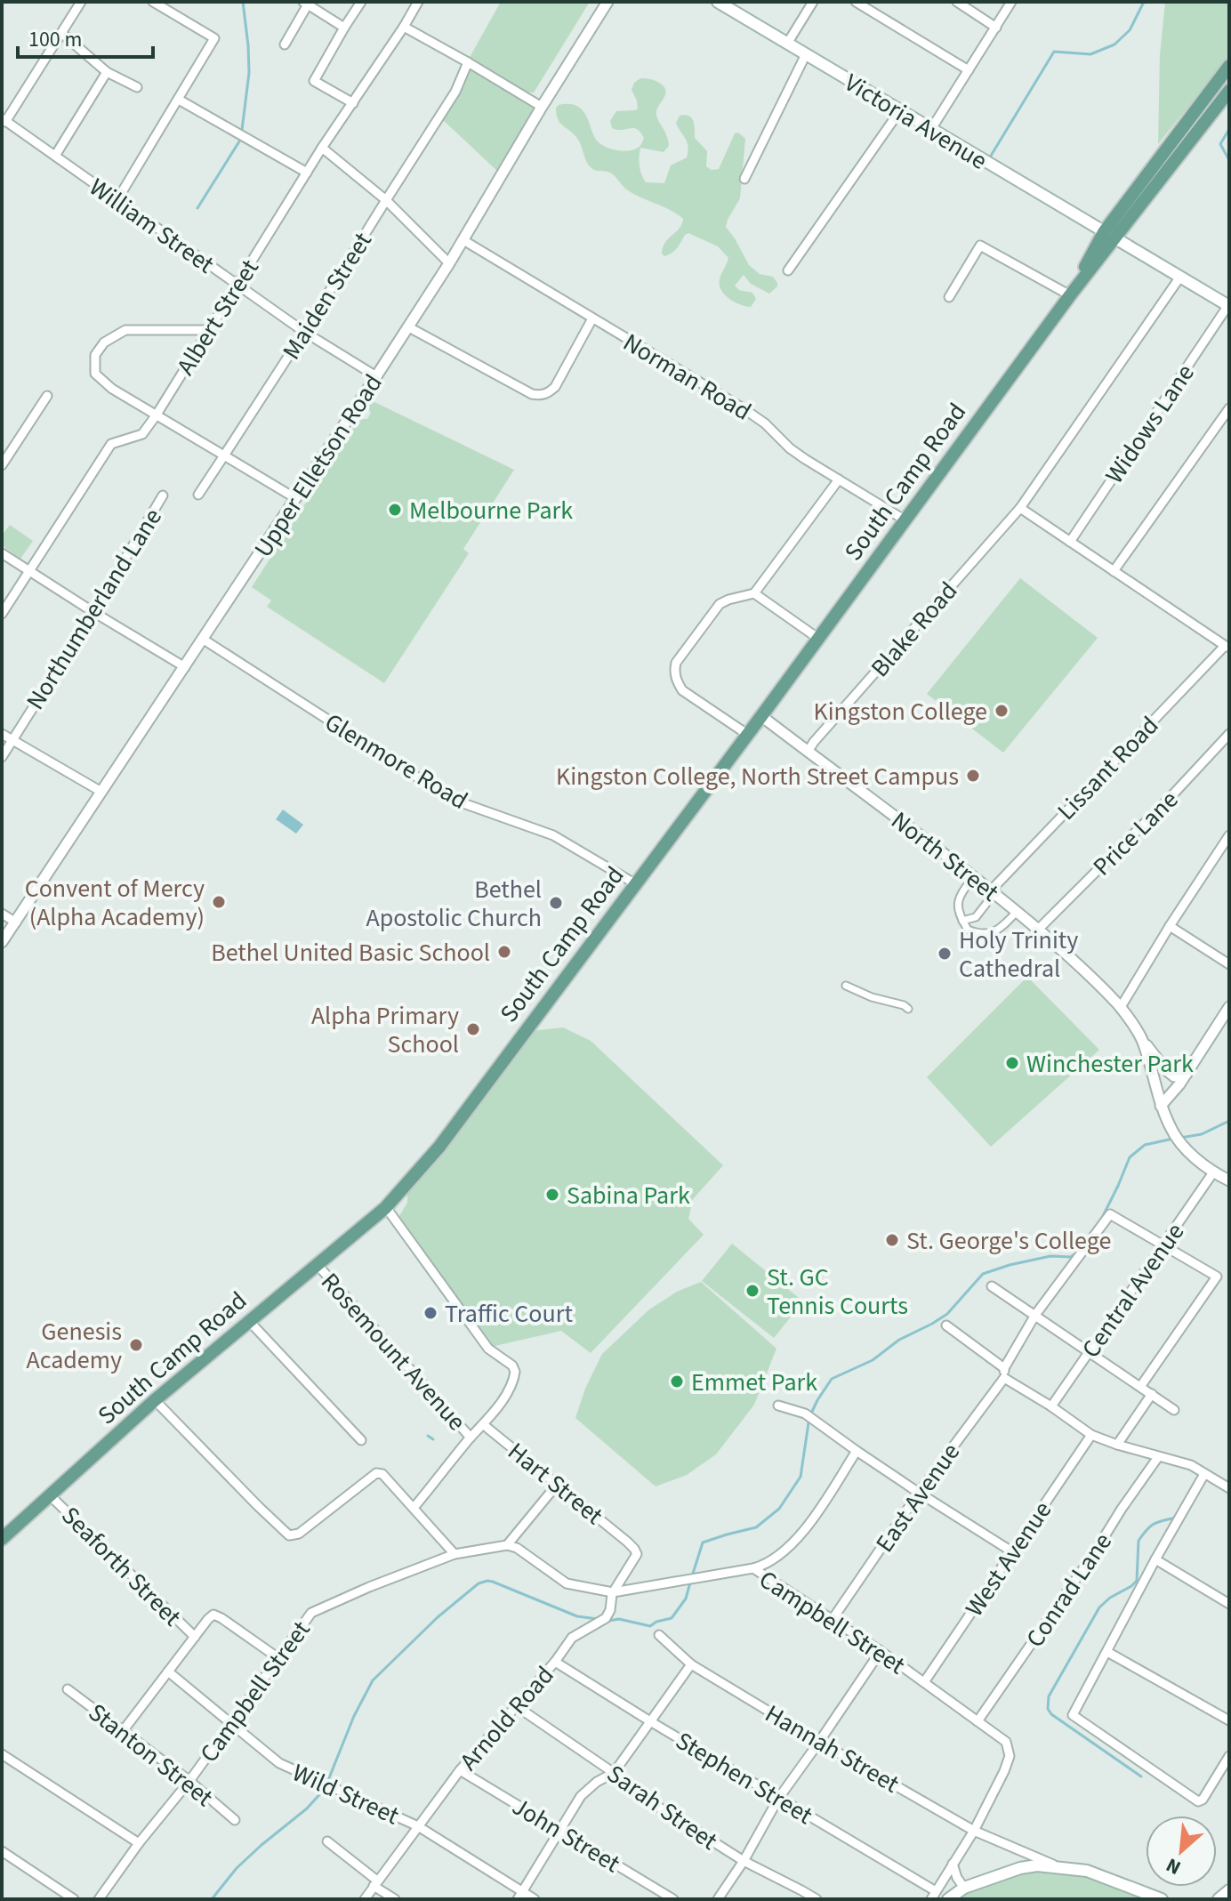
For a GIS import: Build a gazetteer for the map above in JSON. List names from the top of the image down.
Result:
{
  "streets": {
    "main road": ["Victoria Avenue", "South Camp Road"],
    "street": [
      "William Street",
      "Maiden Street",
      "Albert Street",
      "Norman Road",
      "Widows Lane",
      "Upper Elletson Road",
      "Northumberland Lane",
      "Blake Road",
      "Glenmore Road",
      "Lissant Road",
      "Price Lane",
      "North Street",
      "Central Avenue",
      "Rosemount Avenue",
      "Hart Street",
      "East Avenue",
      "West Avenue",
      "Seaforth Street",
      "Conrad Lane",
      "Campbell Street",
      "Arnold Road",
      "Hannah Street",
      "Stanton Street",
      "Stephen Street",
      "Wild Street",
      "Sarah Street",
      "John Street"
    ]
  },
  "crossings": [
    ["Victoria Avenue", "Widows Lane"],
    ["Victoria Avenue", "South Camp Road"],
    ["Victoria Avenue", "Blake Road"],
    ["William Street", "Maiden Street"],
    ["William Street", "Albert Street"],
    ["William Street", "Upper Elletson Road"],
    ["Norman Road", "Upper Elletson Road"],
    ["Norman Road", "South Camp Road"],
    ["Upper Elletson Road", "Glenmore Road"],
    ["South Camp Road", "Glenmore Road"],
    ["South Camp Road", "North Street"],
    ["South Camp Road", "Rosemount Avenue"],
    ["South Camp Road", "Seaforth Street"],
    ["Blake Road", "North Street"],
    ["Lissant Road", "North Street"],
    ["Price Lane", "North Street"],
    ["North Street", "Central Avenue"],
    ["Central Avenue", "East Avenue"],
    ["Hart Street", "Arnold Road"],
    ["East Avenue", "Campbell Street"],
    ["West Avenue", "Campbell Street"],
    ["Conrad Lane", "Campbell Street"],
    ["Campbell Street", "Arnold Road"],
    ["Campbell Street", "Hannah Street"],
    ["Campbell Street", "Stanton Street"],
    ["Campbell Street", "Stephen Street"],
    ["Campbell Street", "Wild Street"],
    ["Arnold Road", "Stephen Street"],
    ["Arnold Road", "Wild Street"],
    ["Arnold Road", "Sarah Street"],
    ["Arnold Road", "John Street"]
  ],
  "places": [
    "Melbourne Park",
    "Kingston College",
    "Kingston College, North Street Campus",
    "Convent of Mercy (Alpha Academy)",
    "Bethel Apostolic Church",
    "Bethel United Basic School",
    "Holy Trinity Cathedral",
    "Alpha Primary School",
    "Winchester Park",
    "Sabina Park",
    "St. George's College",
    "St. GC Tennis Courts",
    "Traffic Court",
    "Genesis Academy",
    "Emmet Park"
  ],
  "scale_bar": "100 m",
  "north": "bottom left"
}
